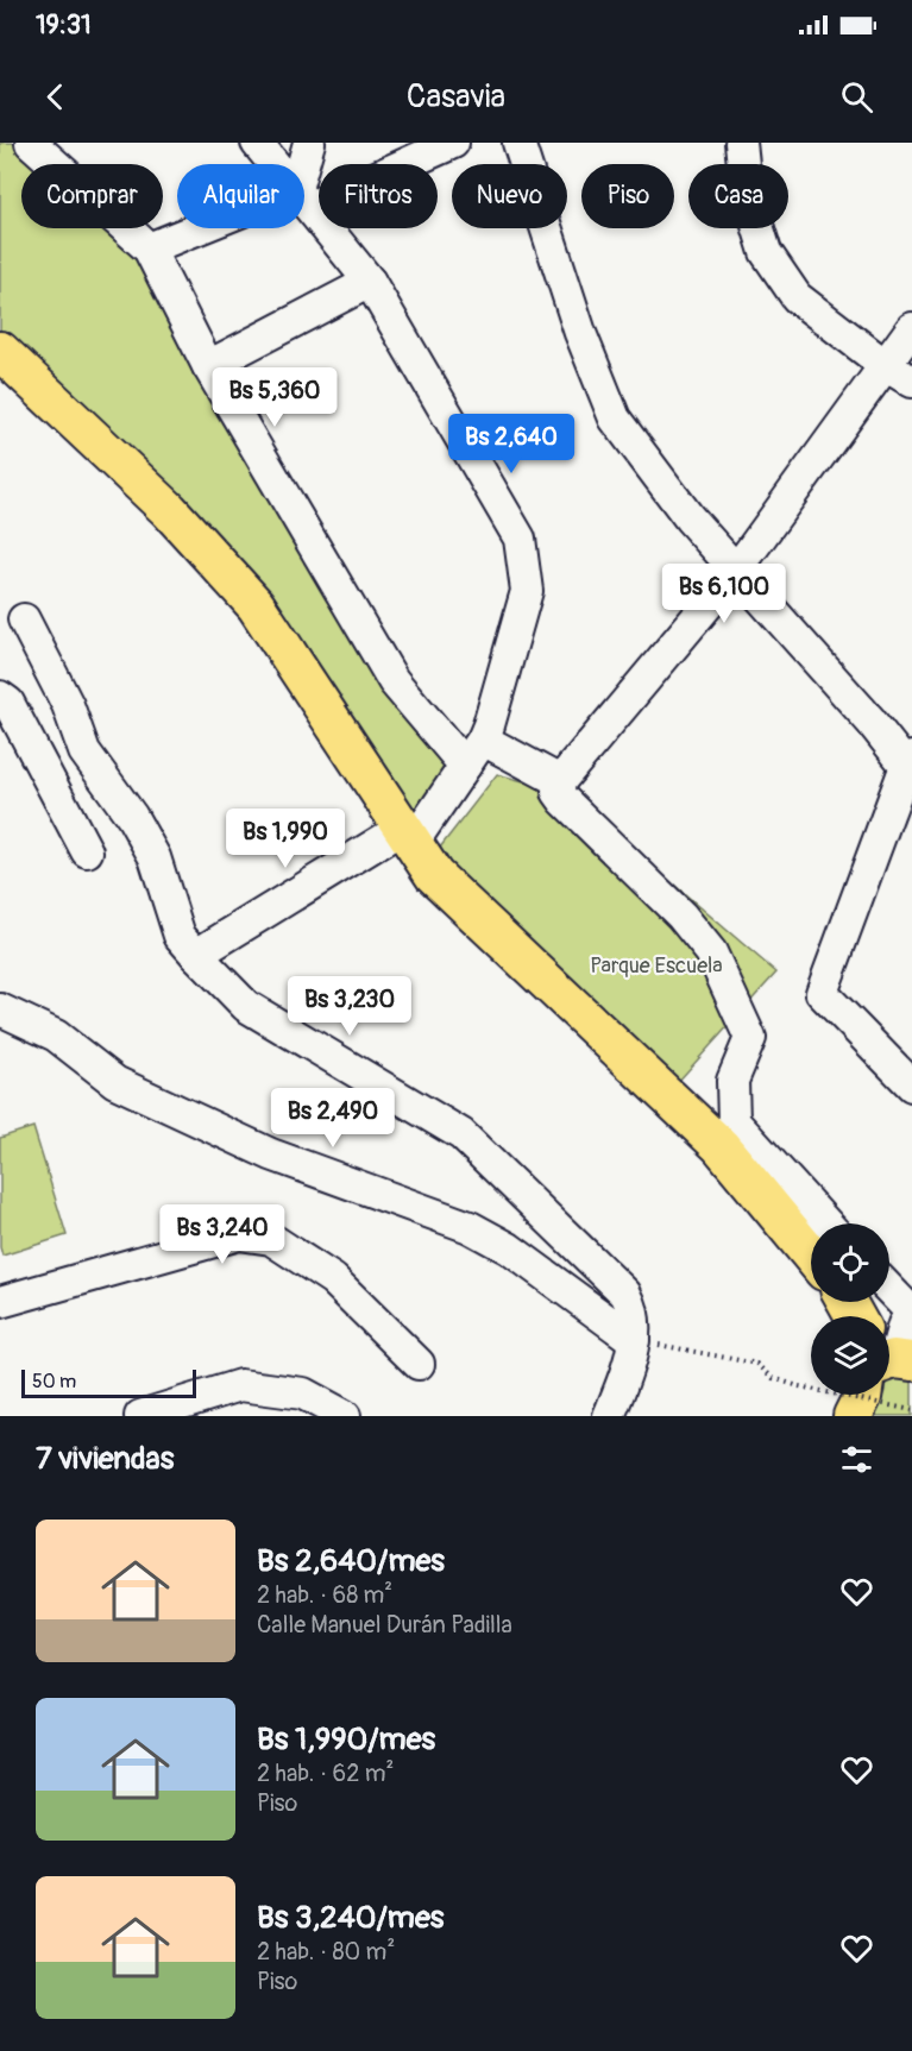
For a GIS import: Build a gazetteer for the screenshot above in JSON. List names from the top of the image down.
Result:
{
  "parks": ["Parque Escuela"],
  "scale_bar": "50 m",
  "page": {
    "status": "19:31",
    "header": "Casavia",
    "chip": [
      "Comprar",
      "Alquilar",
      "Filtros",
      "Nuevo",
      "Piso",
      "Casa"
    ],
    "price": [
      "Bs 5,360",
      "Bs 2,640",
      "Bs 6,100",
      "Bs 1,990",
      "Bs 3,230",
      "Bs 2,490",
      "Bs 3,240"
    ],
    "scale": "50 m",
    "heading": "7 viviendas",
    "list": [
      {
        "name": "Bs 2,640/mes",
        "note": "2 hab. · 68 m² · Calle Manuel Durán Padilla"
      },
      {
        "name": "Bs 1,990/mes",
        "note": "2 hab. · 62 m² · Piso"
      },
      {
        "name": "Bs 3,240/mes",
        "note": "2 hab. · 80 m² · Piso"
      }
    ]
  }
}
